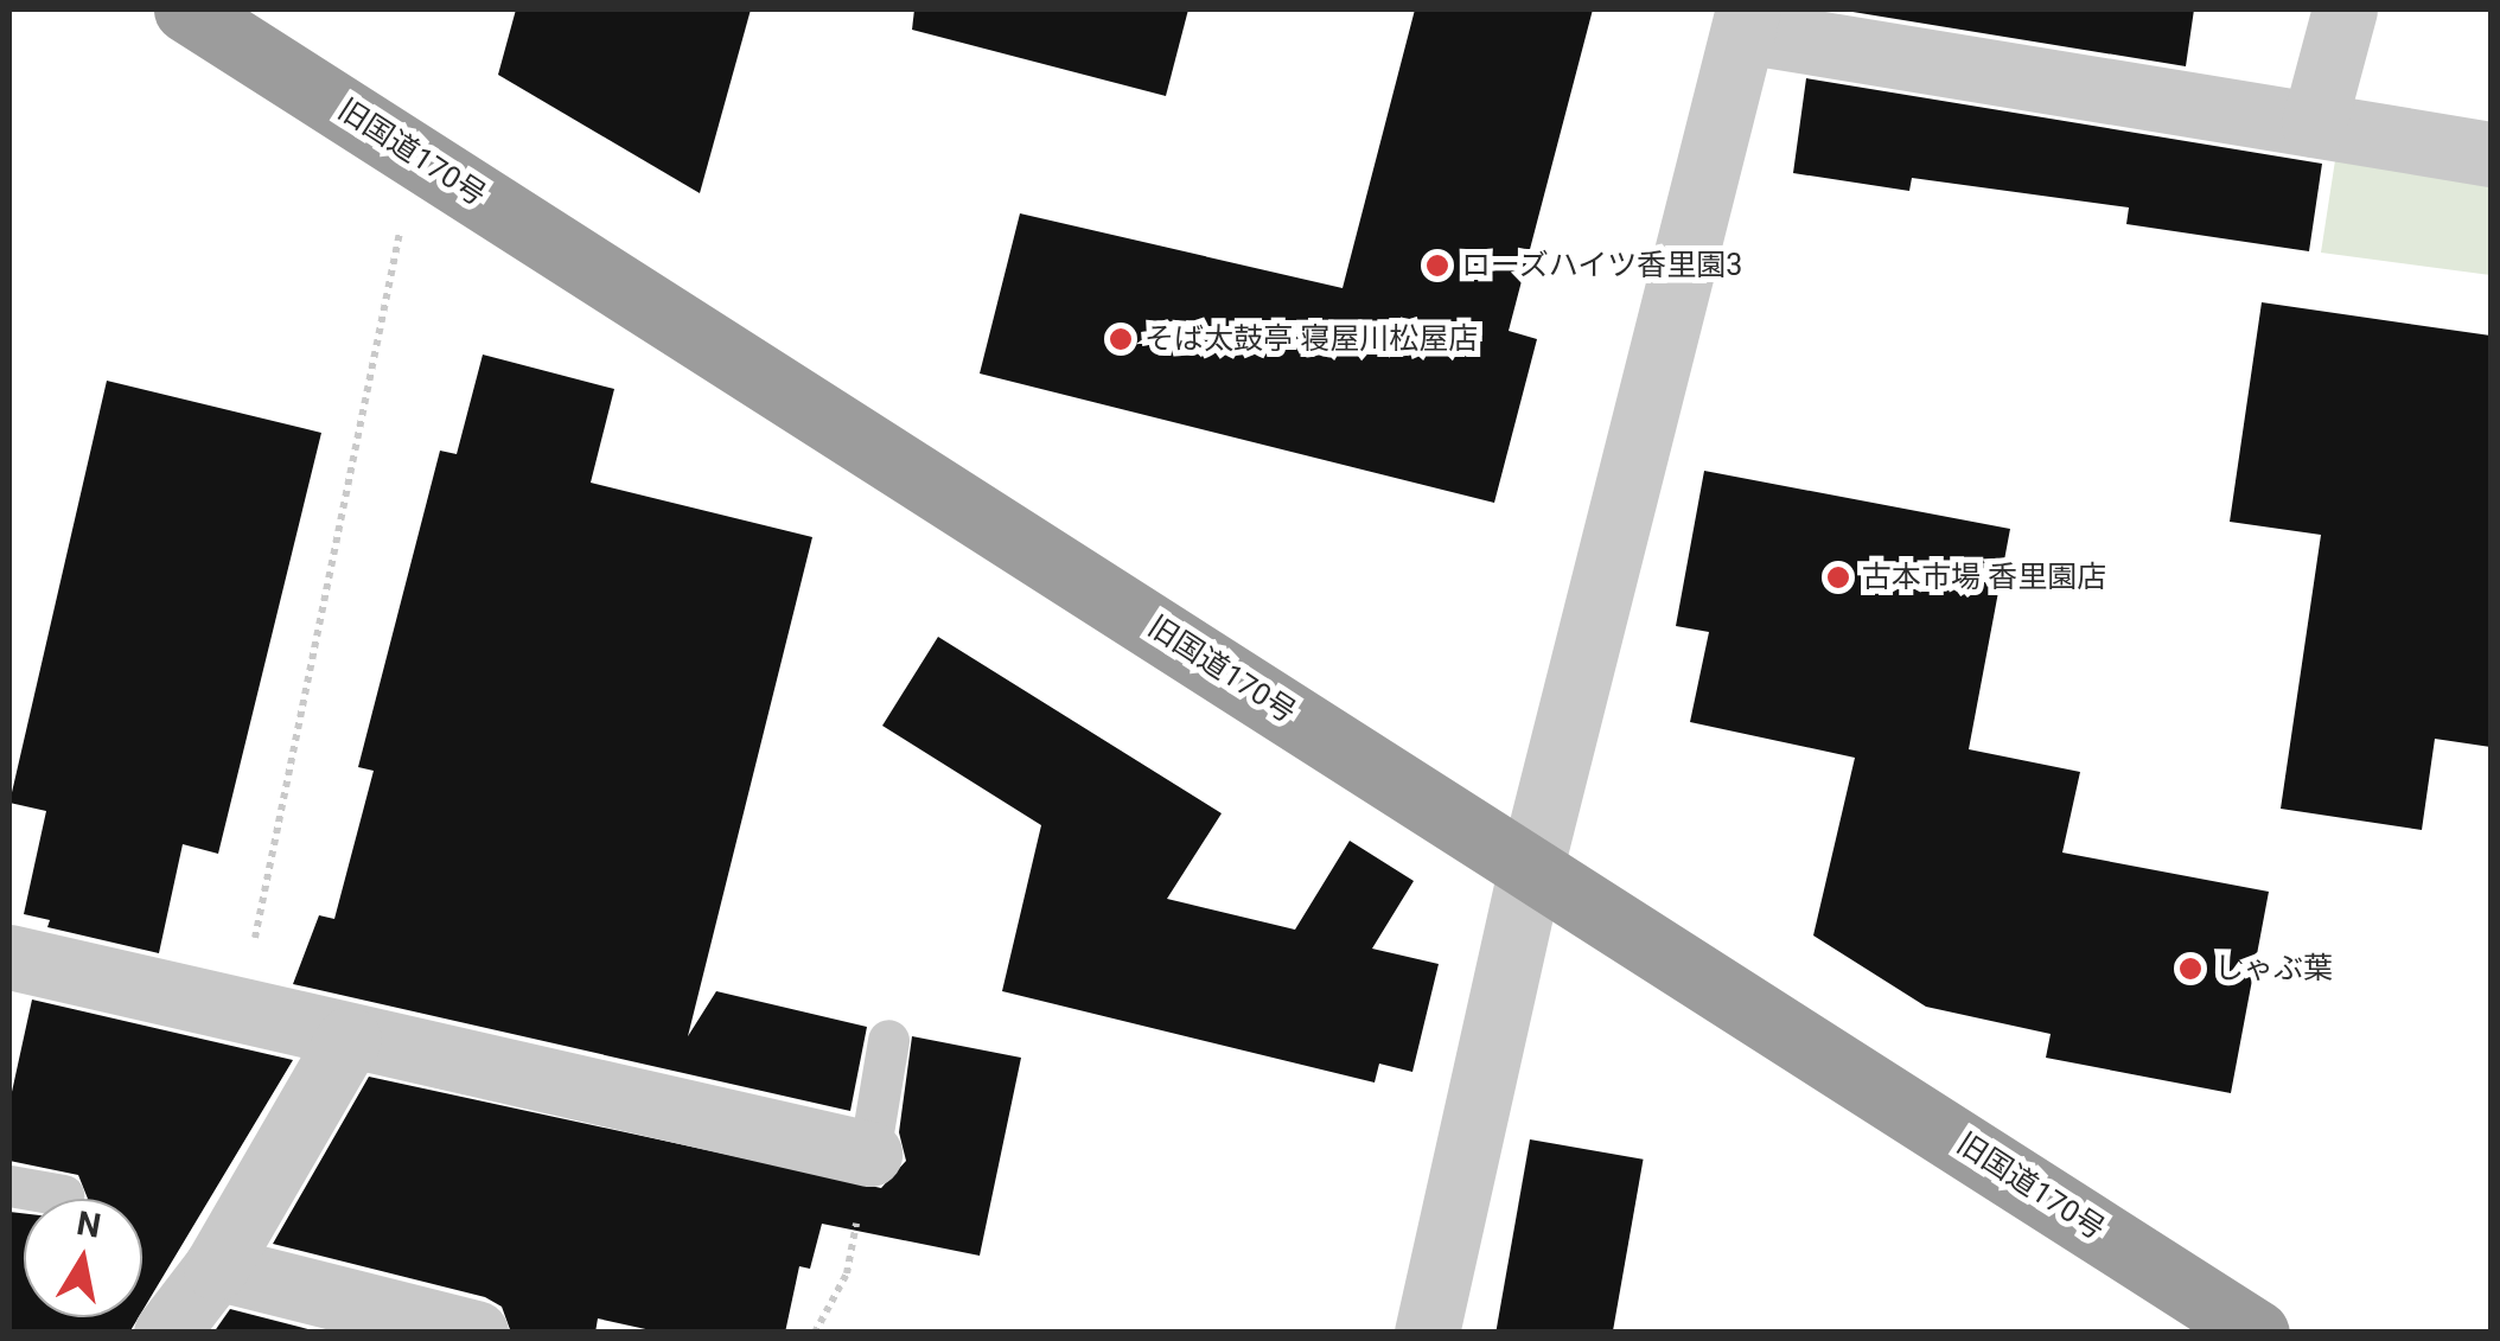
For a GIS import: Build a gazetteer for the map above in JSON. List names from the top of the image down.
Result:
{
  "streets": {
    "highway": ["旧国道170号"]
  },
  "places": [
    "ローズハイツ香里園3",
    "そば太鼓亭 寝屋川松屋店",
    "古本市場 香里園店",
    "しゃぶ葉"
  ],
  "north": "top"
}
